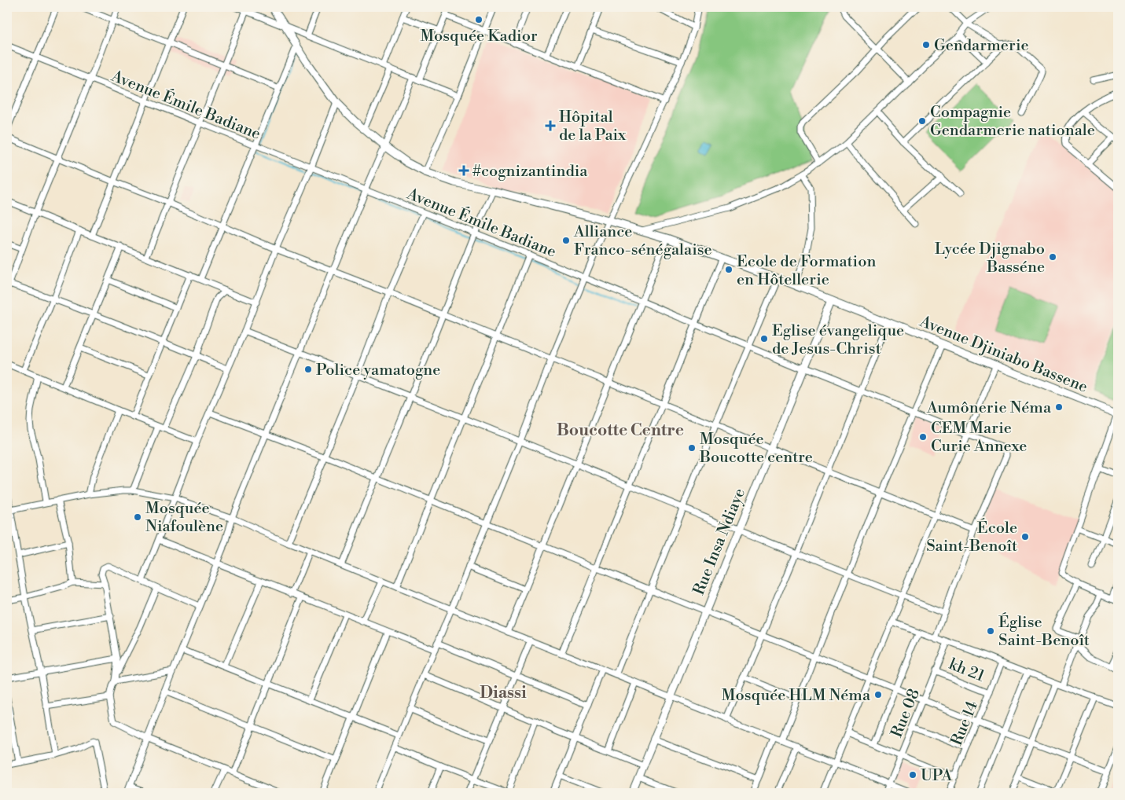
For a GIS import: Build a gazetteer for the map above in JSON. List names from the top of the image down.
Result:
{
  "streets": {
    "main road": ["Avenue Djiniabo Bassene", "Rue Insa Ndiaye"],
    "street": [
      "Avenue Émile Badiane",
      "kh 21",
      "Rue 08",
      "Rue 14"
    ]
  },
  "crossings": [
    ["Avenue Émile Badiane", "Rue Insa Ndiaye"],
    ["Avenue Djiniabo Bassene", "Rue Insa Ndiaye"],
    ["kh 21", "Rue 08"],
    ["kh 21", "Rue 14"]
  ],
  "districts": ["Boucotte Centre", "Diassi"],
  "places": {
    "other": [
      "Mosquée Kadior",
      "Gendarmerie",
      "Compagnie Gendarmerie nationale",
      "Alliance Franco-sénégalaise",
      "Lycée Djignabo Basséne",
      "Ecole de Formation en Hôtellerie",
      "Eglise évangelique de Jesus-Christ",
      "Police yamatogne",
      "Aumônerie Néma",
      "CEM Marie Curie Annexe",
      "Mosquée Boucotte centre",
      "Mosquée Niafoulène",
      "École Saint-Benoît",
      "Église Saint-Benoît",
      "Mosquée HLM Néma",
      "UPA"
    ],
    "health": ["Hôpital de la Paix", "#cognizantindia"]
  }
}
